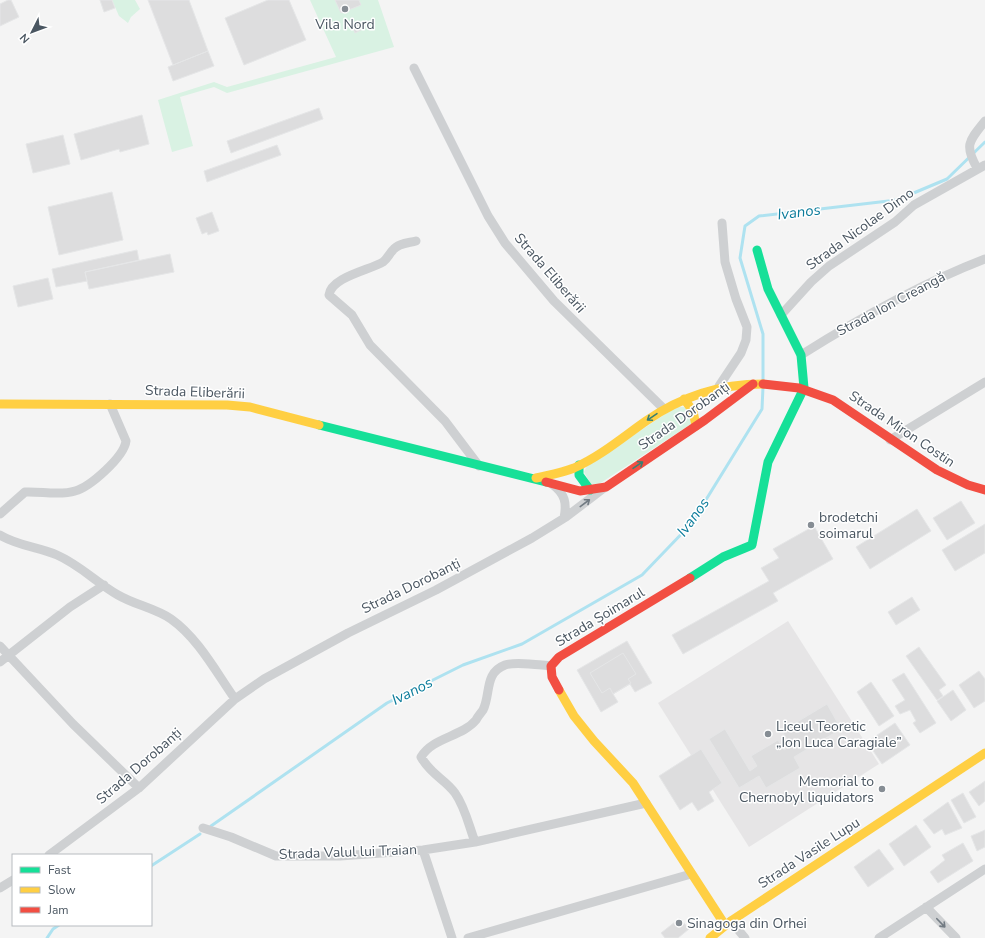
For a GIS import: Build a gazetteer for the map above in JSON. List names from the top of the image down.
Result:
{
  "streets": {
    "street": [
      "Strada Nicolae Dimo",
      "Strada Eliberării",
      "Strada Ion Creangă",
      "Strada Dorobanți",
      "Strada Miron Costin",
      "Strada Șoimarul",
      "Strada Valul lui Traian",
      "Strada Vasile Lupu"
    ]
  },
  "crossings": [
    ["Strada Eliberării", "Strada Dorobanți"],
    ["Strada Miron Costin", "Strada Șoimarul"],
    ["Strada Șoimarul", "Strada Valul lui Traian"],
    ["Strada Șoimarul", "Strada Vasile Lupu"]
  ],
  "water": ["Ivanos"],
  "places": [
    "Vila Nord",
    "brodetchi soimarul",
    "Liceul Teoretic „Ion Luca Caragiale”",
    "Memorial to Chernobyl liquidators",
    "Sinagoga din Orhei"
  ],
  "legend": ["Fast", "Slow", "Jam"],
  "north": "bottom left"
}
